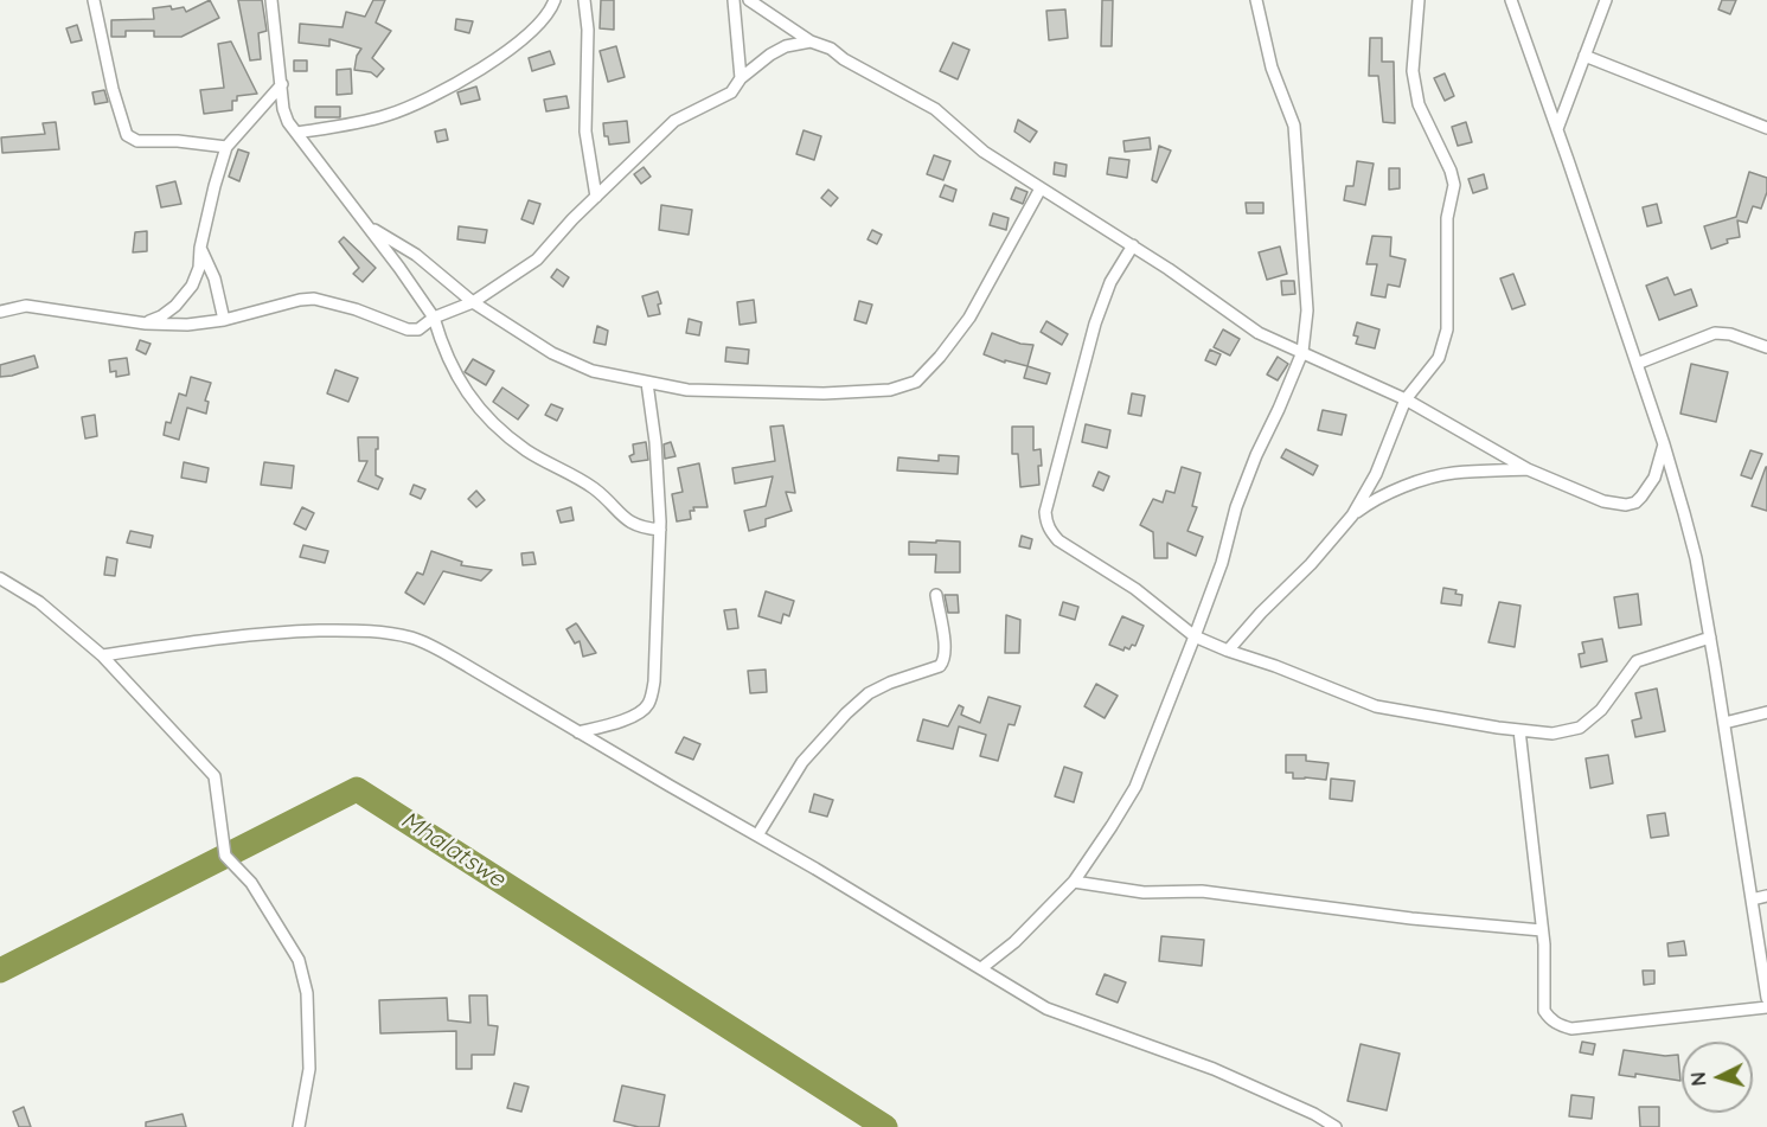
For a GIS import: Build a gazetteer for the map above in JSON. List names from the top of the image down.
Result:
{
  "water": ["Mhalatswe"],
  "north": "left"
}
